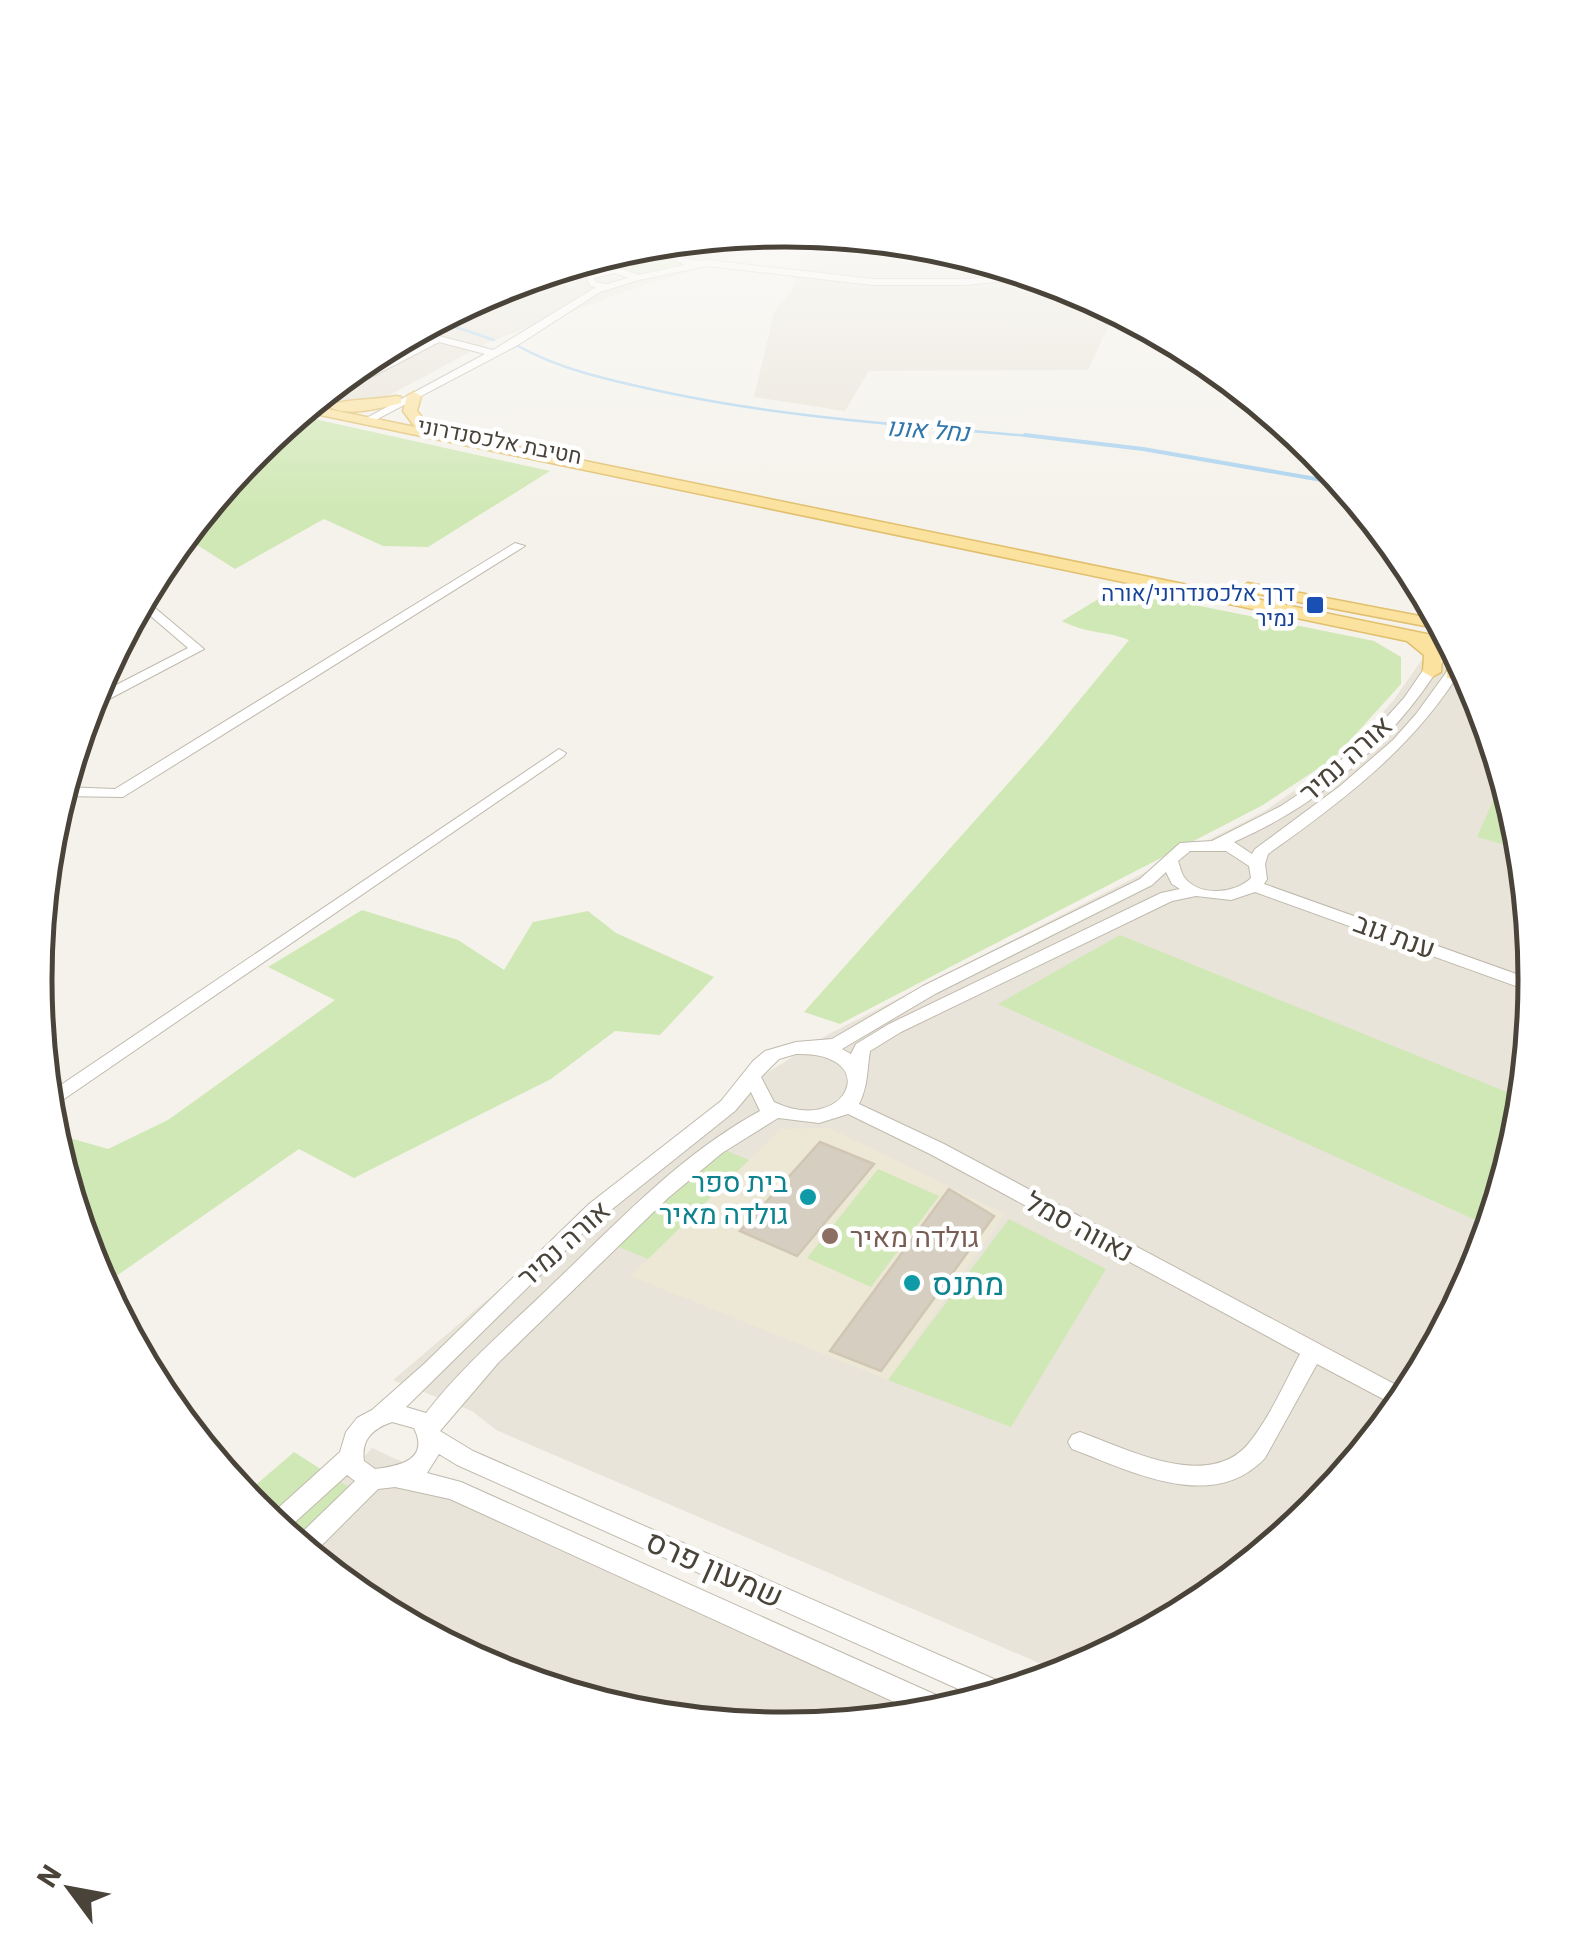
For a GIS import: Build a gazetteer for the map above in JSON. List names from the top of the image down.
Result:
{
  "streets": {
    "main road": ["חטיבת אלכסנדרוני"],
    "street": [
      "אורה נמיר",
      "ענת גוב",
      "נאווה סמל",
      "שמעון פרס"
    ]
  },
  "crossings": [
    ["אורה נמיר", "נאווה סמל"],
    ["אורה נמיר", "שמעון פרס"]
  ],
  "water": ["נחל אונו"],
  "places": {
    "transit": ["דרך אלכסנדרוני/אורה נמיר"],
    "other": ["בית ספר גולדה מאיר", "גולדה מאיר", "מתנס"]
  },
  "north": "top left"
}
